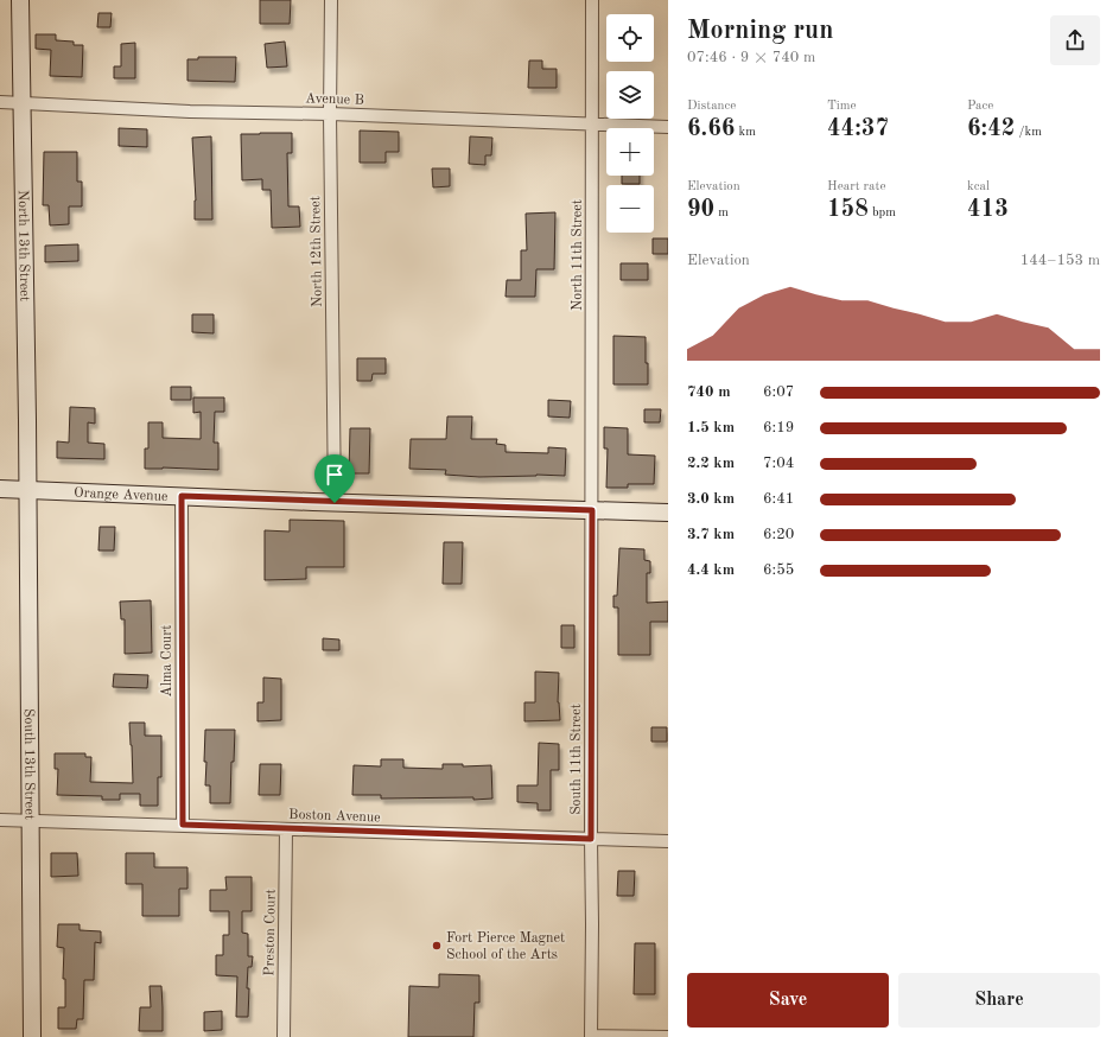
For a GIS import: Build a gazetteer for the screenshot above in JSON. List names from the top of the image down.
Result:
{
  "streets": {
    "street": [
      "Avenue B",
      "North 13th Street",
      "North 12th Street",
      "North 11th Street",
      "Orange Avenue",
      "Alma Court",
      "South 11th Street",
      "South 13th Street",
      "Boston Avenue",
      "Preston Court"
    ]
  },
  "crossings": [
    ["Avenue B", "North 13th Street"],
    ["Avenue B", "North 12th Street"],
    ["Avenue B", "North 11th Street"],
    ["North 13th Street", "Orange Avenue"],
    ["North 13th Street", "South 13th Street"],
    ["North 12th Street", "Orange Avenue"],
    ["North 11th Street", "Orange Avenue"],
    ["North 11th Street", "South 11th Street"],
    ["Orange Avenue", "Alma Court"],
    ["Orange Avenue", "South 11th Street"],
    ["Orange Avenue", "South 13th Street"],
    ["Alma Court", "Boston Avenue"],
    ["South 11th Street", "Boston Avenue"],
    ["South 13th Street", "Boston Avenue"],
    ["Boston Avenue", "Preston Court"]
  ],
  "places": ["Fort Pierce Magnet School of the Arts"],
  "page": {
    "heading": ["Morning run", "07:46 · 9 × 740 m"],
    "map_buttons": ["+", "−"],
    "stats": [
      ["Distance", "6.66 km"],
      ["Time", "44:37"],
      ["Pace", "6:42 /km"],
      ["Elevation", "90 m"],
      ["Heart rate", "158 bpm"],
      ["kcal", "413"]
    ],
    "chart": ["Elevation", "144–153 m"],
    "list": [
      {
        "name": "740 m",
        "note": "6:07"
      },
      {
        "name": "1.5 km",
        "note": "6:19"
      },
      {
        "name": "2.2 km",
        "note": "7:04"
      },
      {
        "name": "3.0 km",
        "note": "6:41"
      },
      {
        "name": "3.7 km",
        "note": "6:20"
      },
      {
        "name": "4.4 km",
        "note": "6:55"
      }
    ],
    "buttons": ["Save", "Share"]
  }
}
